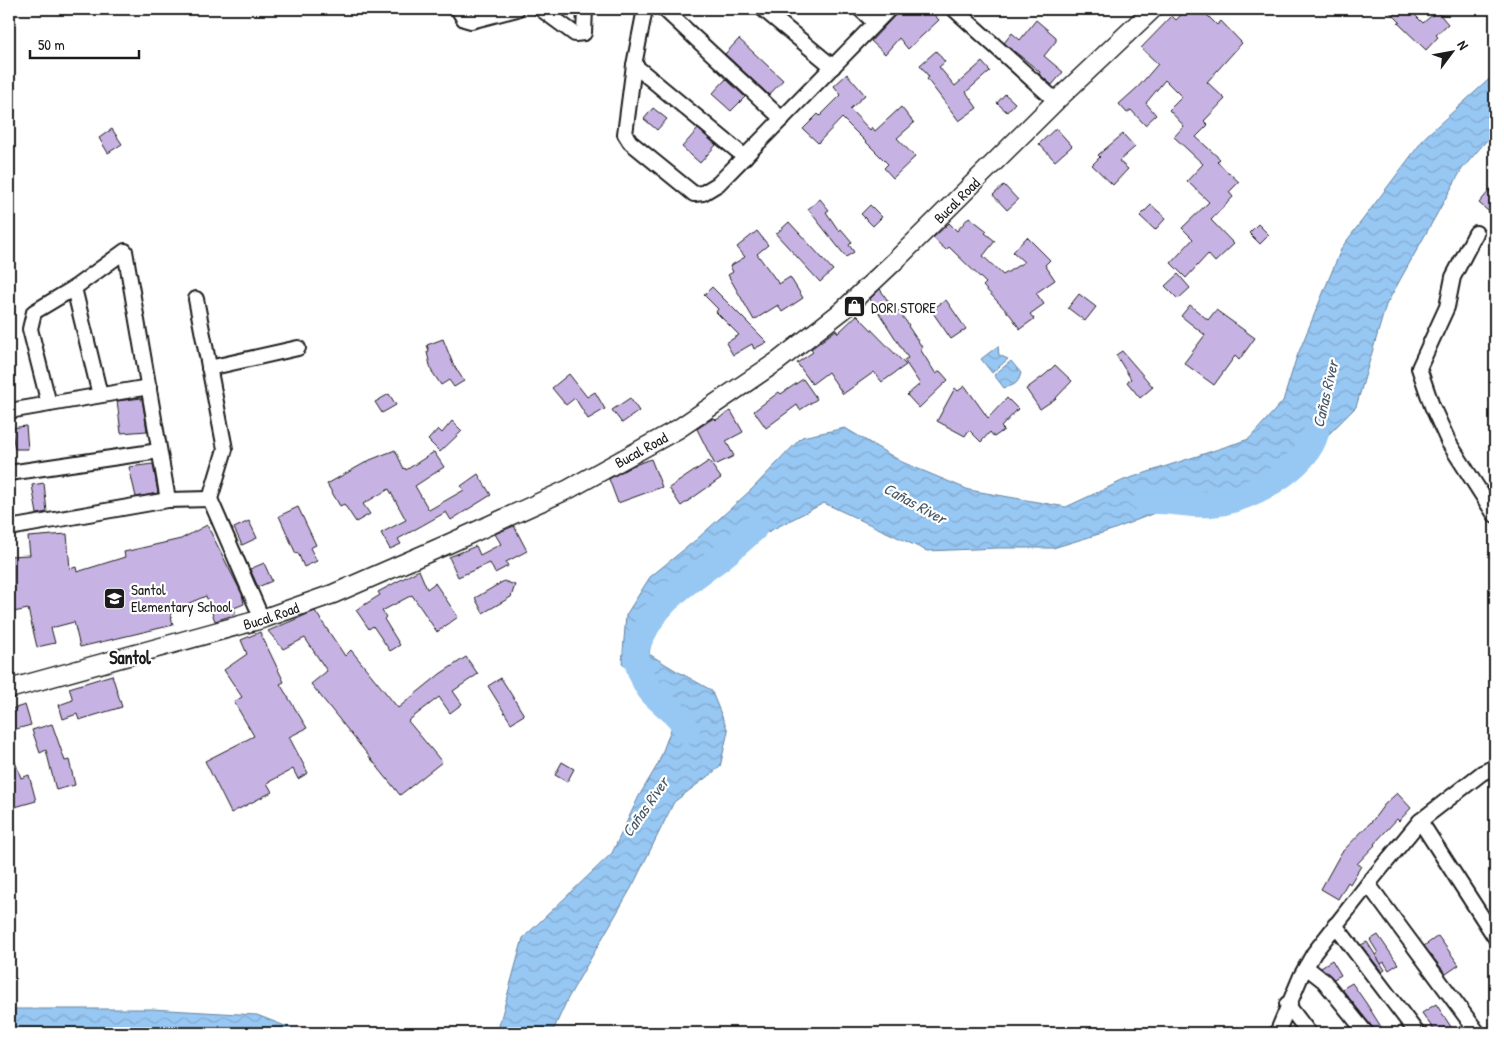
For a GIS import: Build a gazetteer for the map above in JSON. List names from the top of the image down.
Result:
{
  "streets": {
    "street": ["Bucal Road"]
  },
  "districts": ["Santol"],
  "water": ["Cañas River"],
  "places": {
    "shop": ["DORI STORE"],
    "school or university": ["Santol Elementary School"]
  },
  "scale_bar": "50 m",
  "north": "top right"
}
